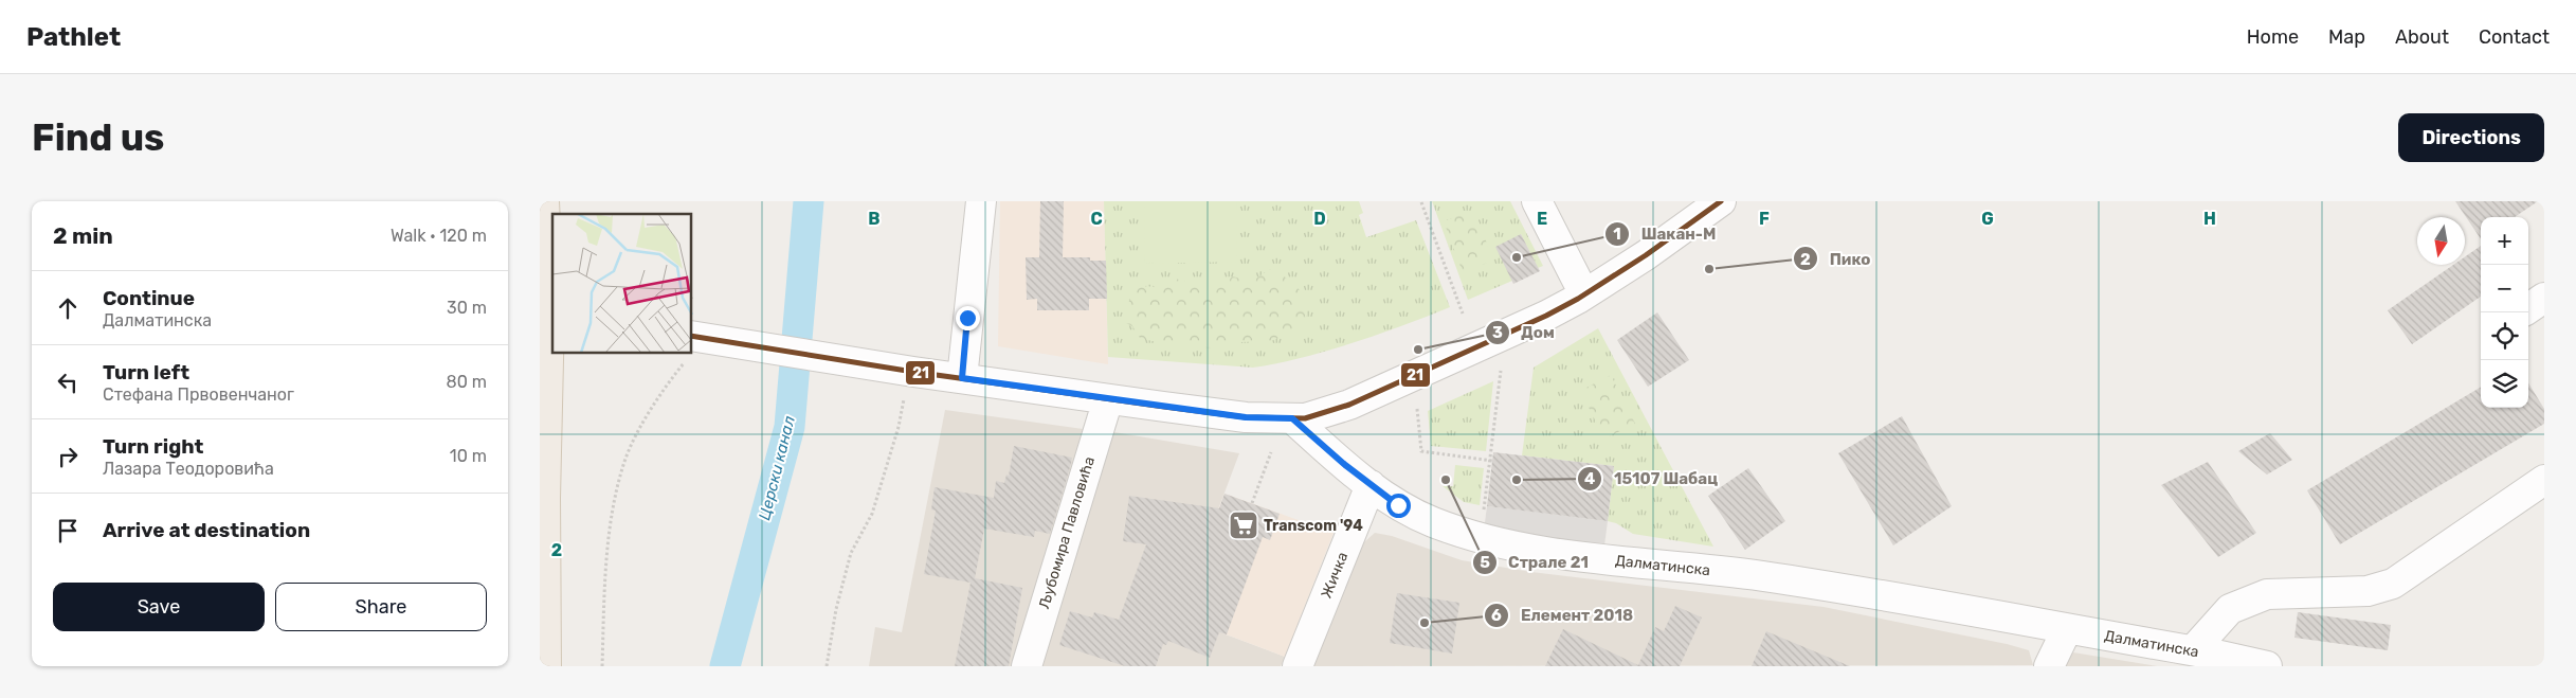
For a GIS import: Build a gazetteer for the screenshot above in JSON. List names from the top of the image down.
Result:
{
  "streets": {
    "street": ["Љубомира Павловића", "Далматинска", "Жичка"]
  },
  "crossings": [
    ["Далматинска", "Жичка"]
  ],
  "water": ["Церски канал"],
  "places": {
    "other": [
      "Шакан-М",
      "Пико",
      "Дом",
      "Страле 21",
      "15107 Шабац",
      "Елемент 2018"
    ],
    "supermarket": ["Transcom '94"]
  },
  "lines": ["transit line 21"],
  "north": "bottom",
  "page": {
    "header": "Pathlet",
    "nav": [
      "Home",
      "Map",
      "About",
      "Contact"
    ],
    "buttons": [
      "Directions",
      ["Save", "Share"]
    ],
    "title": "Find us",
    "heading": ["2 min", "Walk · 120 m"],
    "map_buttons": ["+", "−"],
    "list": [
      ["Continue", "Далматинска", "30 m"],
      ["Turn left", "Стефана Првовенчаног", "80 m"],
      ["Turn right", "Лазара Теодоровића", "10 m"],
      "Arrive at destination"
    ]
  },
  "grid": {
    "columns": [
      "B",
      "C",
      "D",
      "E",
      "F",
      "G",
      "H"
    ],
    "rows": ["2"]
  }
}
